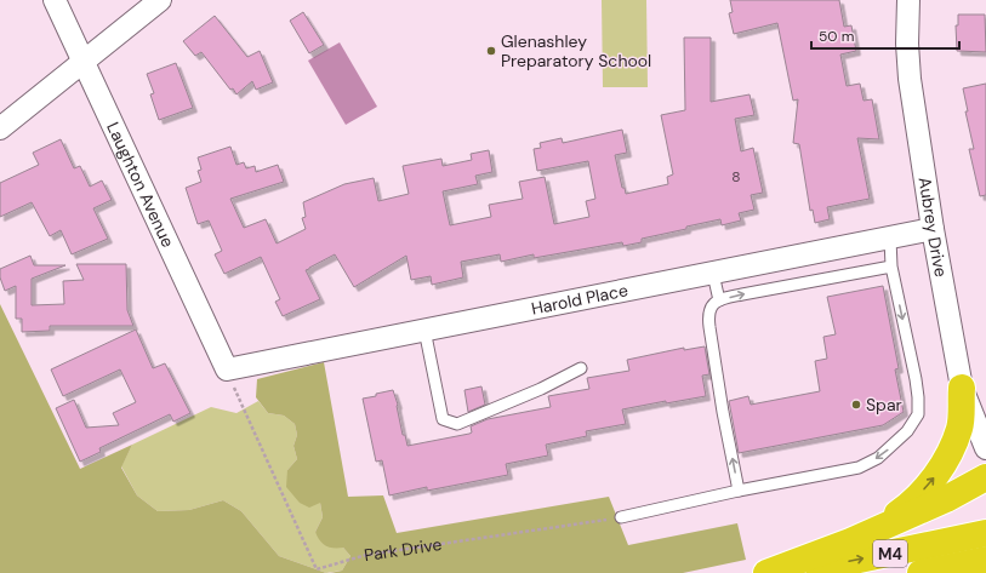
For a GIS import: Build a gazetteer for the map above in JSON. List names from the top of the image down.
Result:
{
  "streets": {
    "highway": ["M4"],
    "street": ["Laughton Avenue", "Aubrey Drive", "Harold Place"],
    "path": ["Park Drive"]
  },
  "crossings": [
    ["Laughton Avenue", "Harold Place"],
    ["Laughton Avenue", "Park Drive"],
    ["Aubrey Drive", "Harold Place"],
    ["Harold Place", "Park Drive"]
  ],
  "places": ["Glenashley Preparatory School", "Spar"],
  "house_numbers": ["8"],
  "scale_bar": "50 m"
}
